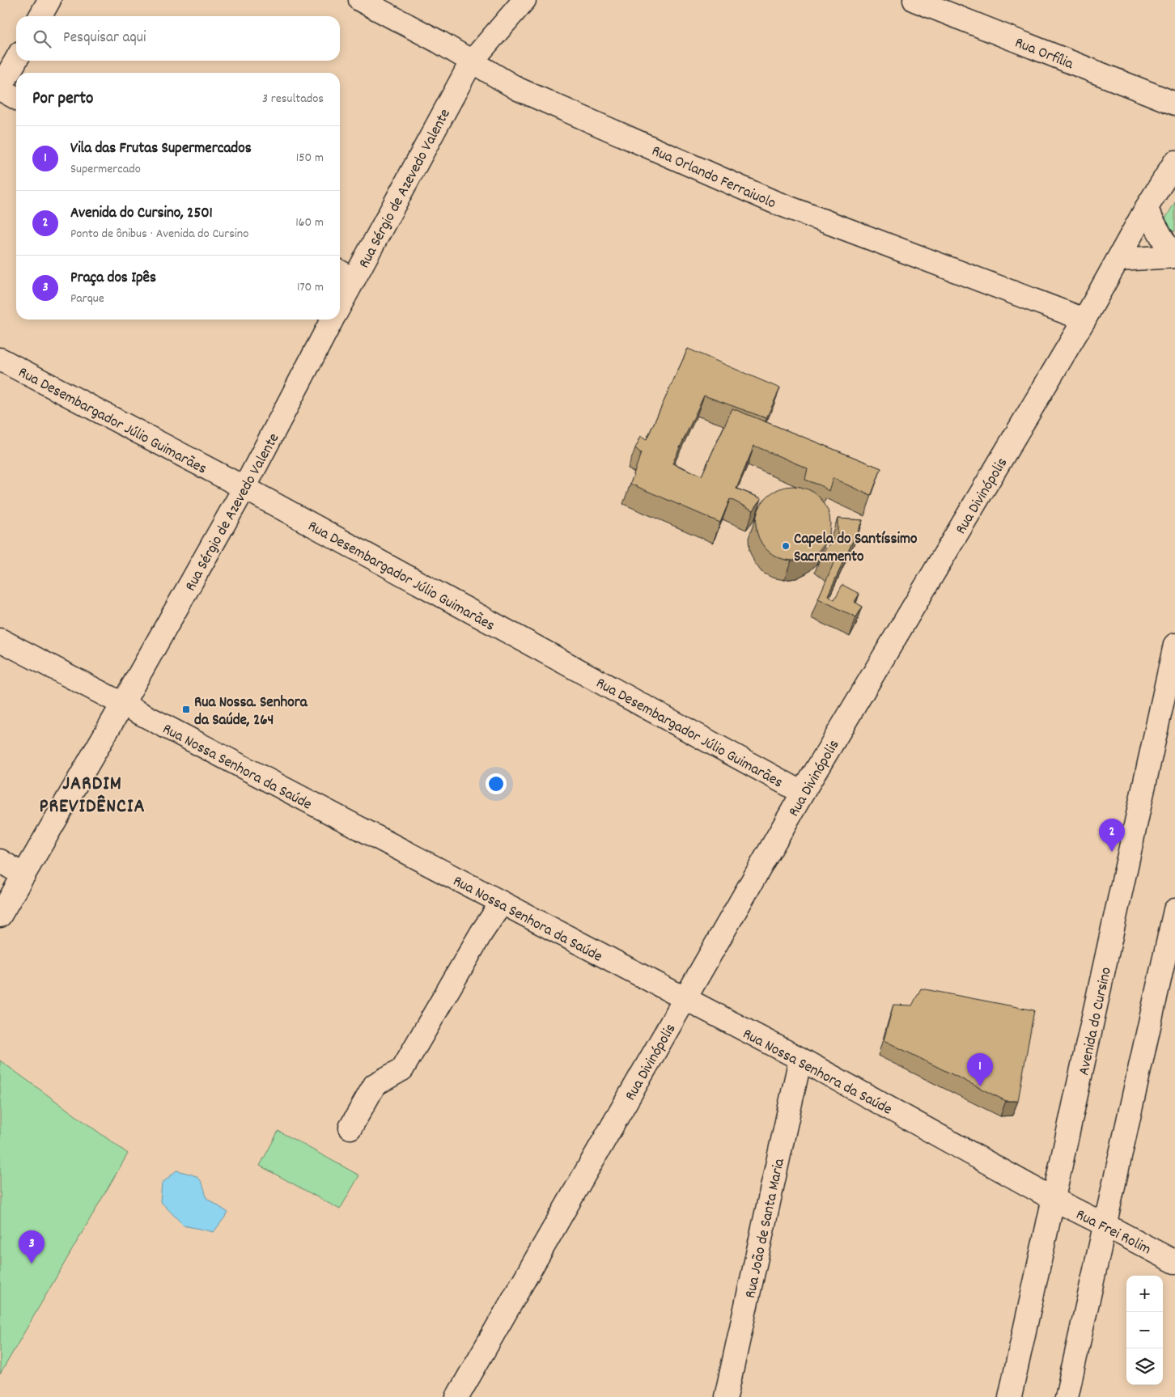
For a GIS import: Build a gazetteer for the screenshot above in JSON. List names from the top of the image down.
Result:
{
  "streets": {
    "street": [
      "Rua Orfília",
      "Rua Orlando Ferraiuolo",
      "Rua Sérgio de Azevedo Valente",
      "Rua Desembargador Júlio Guimarães",
      "Rua Divinópolis",
      "Rua Nossa Senhora da Saúde",
      "Avenida do Cursino",
      "Rua João de Santa Maria",
      "Rua Frei Rolim"
    ]
  },
  "crossings": [
    ["Rua Orlando Ferraiuolo", "Rua Sérgio de Azevedo Valente"],
    ["Rua Orlando Ferraiuolo", "Rua Divinópolis"],
    ["Rua Sérgio de Azevedo Valente", "Rua Desembargador Júlio Guimarães"],
    ["Rua Sérgio de Azevedo Valente", "Rua Nossa Senhora da Saúde"],
    ["Rua Desembargador Júlio Guimarães", "Rua Divinópolis"],
    ["Rua Divinópolis", "Rua Nossa Senhora da Saúde"],
    ["Rua Nossa Senhora da Saúde", "Avenida do Cursino"],
    ["Rua Nossa Senhora da Saúde", "Rua João de Santa Maria"],
    ["Rua Nossa Senhora da Saúde", "Rua Frei Rolim"],
    ["Avenida do Cursino", "Rua Frei Rolim"]
  ],
  "districts": ["JARDIM PREVIDÊNCIA"],
  "places": {
    "other": ["Capela do Santíssimo Sacramento"],
    "transit": ["Rua Nossa. Senhora da Saúde, 264"]
  },
  "page": {
    "search": "Pesquisar aqui",
    "heading": ["Por perto", "3 resultados"],
    "list": [
      {
        "mark": "1",
        "name": "Vila das Frutas Supermercados",
        "note": "Supermercado",
        "value": "150 m"
      },
      {
        "mark": "2",
        "name": "Avenida do Cursino, 2501",
        "note": "Ponto de ônibus · Avenida do Cursino",
        "value": "160 m"
      },
      {
        "mark": "3",
        "name": "Praça dos Ipês",
        "note": "Parque",
        "value": "170 m"
      }
    ],
    "pins": ["2", "1", "3"],
    "map_buttons": ["+", "−"]
  }
}
